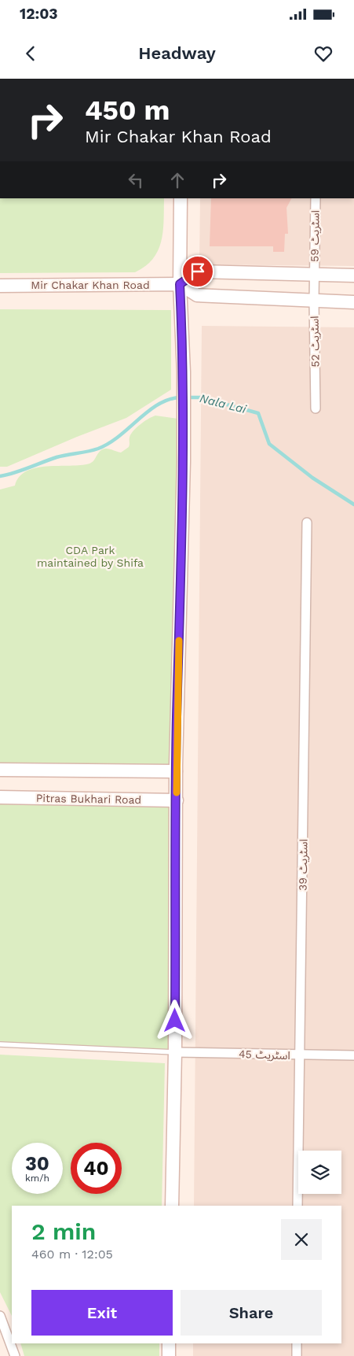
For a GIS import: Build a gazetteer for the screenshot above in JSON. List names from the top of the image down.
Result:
{
  "streets": {
    "street": [
      "اسٹریٹ 59",
      "Mir Chakar Khan Road",
      "اسٹریٹ 52",
      "Pitras Bukhari Road",
      "اسٹریٹ 39",
      "اسٹریٹ 45"
    ]
  },
  "crossings": [
    ["اسٹریٹ 59", "اسٹریٹ 52"],
    ["اسٹریٹ 39", "اسٹریٹ 45"]
  ],
  "water": ["Nala Lai"],
  "parks": ["CDA Park maintained by Shifa"],
  "page": {
    "status": "12:03",
    "header": "Headway",
    "turn": ["450 m", "Mir Chakar Khan Road"],
    "speed": "30 km/h",
    "limit": "40",
    "heading": ["2 min", "460 m · 12:05"],
    "buttons": ["Exit", "Share"]
  }
}
